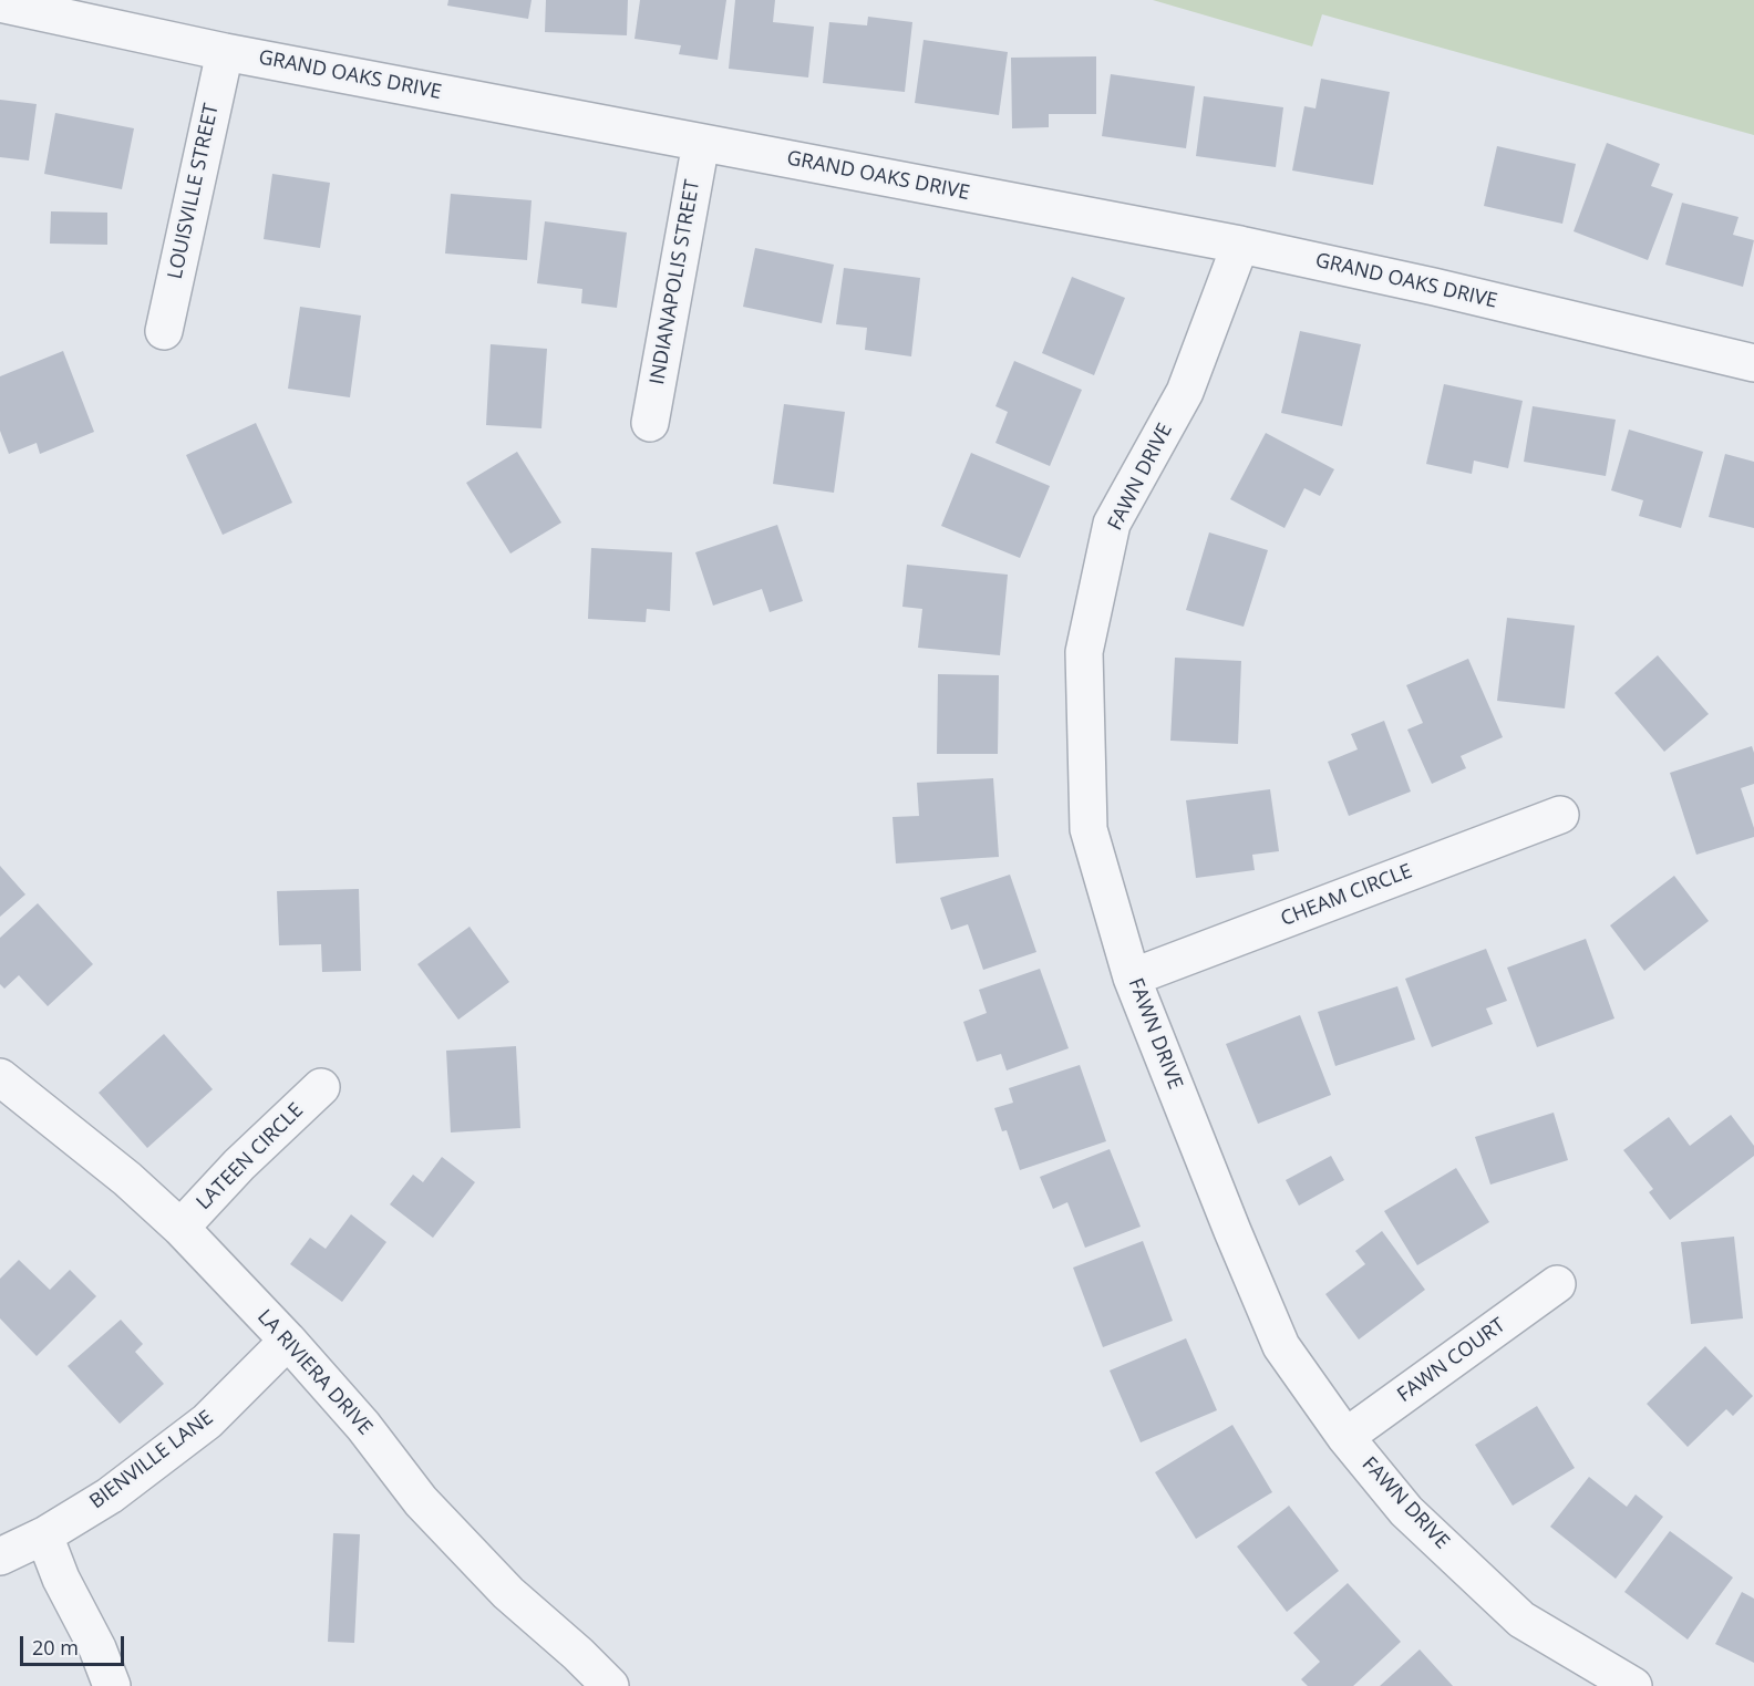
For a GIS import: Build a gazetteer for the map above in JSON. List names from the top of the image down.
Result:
{
  "streets": {
    "street": [
      "GRAND OAKS DRIVE",
      "LOUISVILLE STREET",
      "INDIANAPOLIS STREET",
      "FAWN DRIVE",
      "CHEAM CIRCLE",
      "LATEEN CIRCLE",
      "FAWN COURT",
      "LA RIVIERA DRIVE",
      "BIENVILLE LANE"
    ]
  },
  "crossings": [
    ["GRAND OAKS DRIVE", "LOUISVILLE STREET"],
    ["GRAND OAKS DRIVE", "INDIANAPOLIS STREET"],
    ["GRAND OAKS DRIVE", "FAWN DRIVE"],
    ["FAWN DRIVE", "CHEAM CIRCLE"],
    ["FAWN DRIVE", "FAWN COURT"],
    ["LATEEN CIRCLE", "LA RIVIERA DRIVE"],
    ["LA RIVIERA DRIVE", "BIENVILLE LANE"]
  ],
  "scale_bar": "20 m"
}
